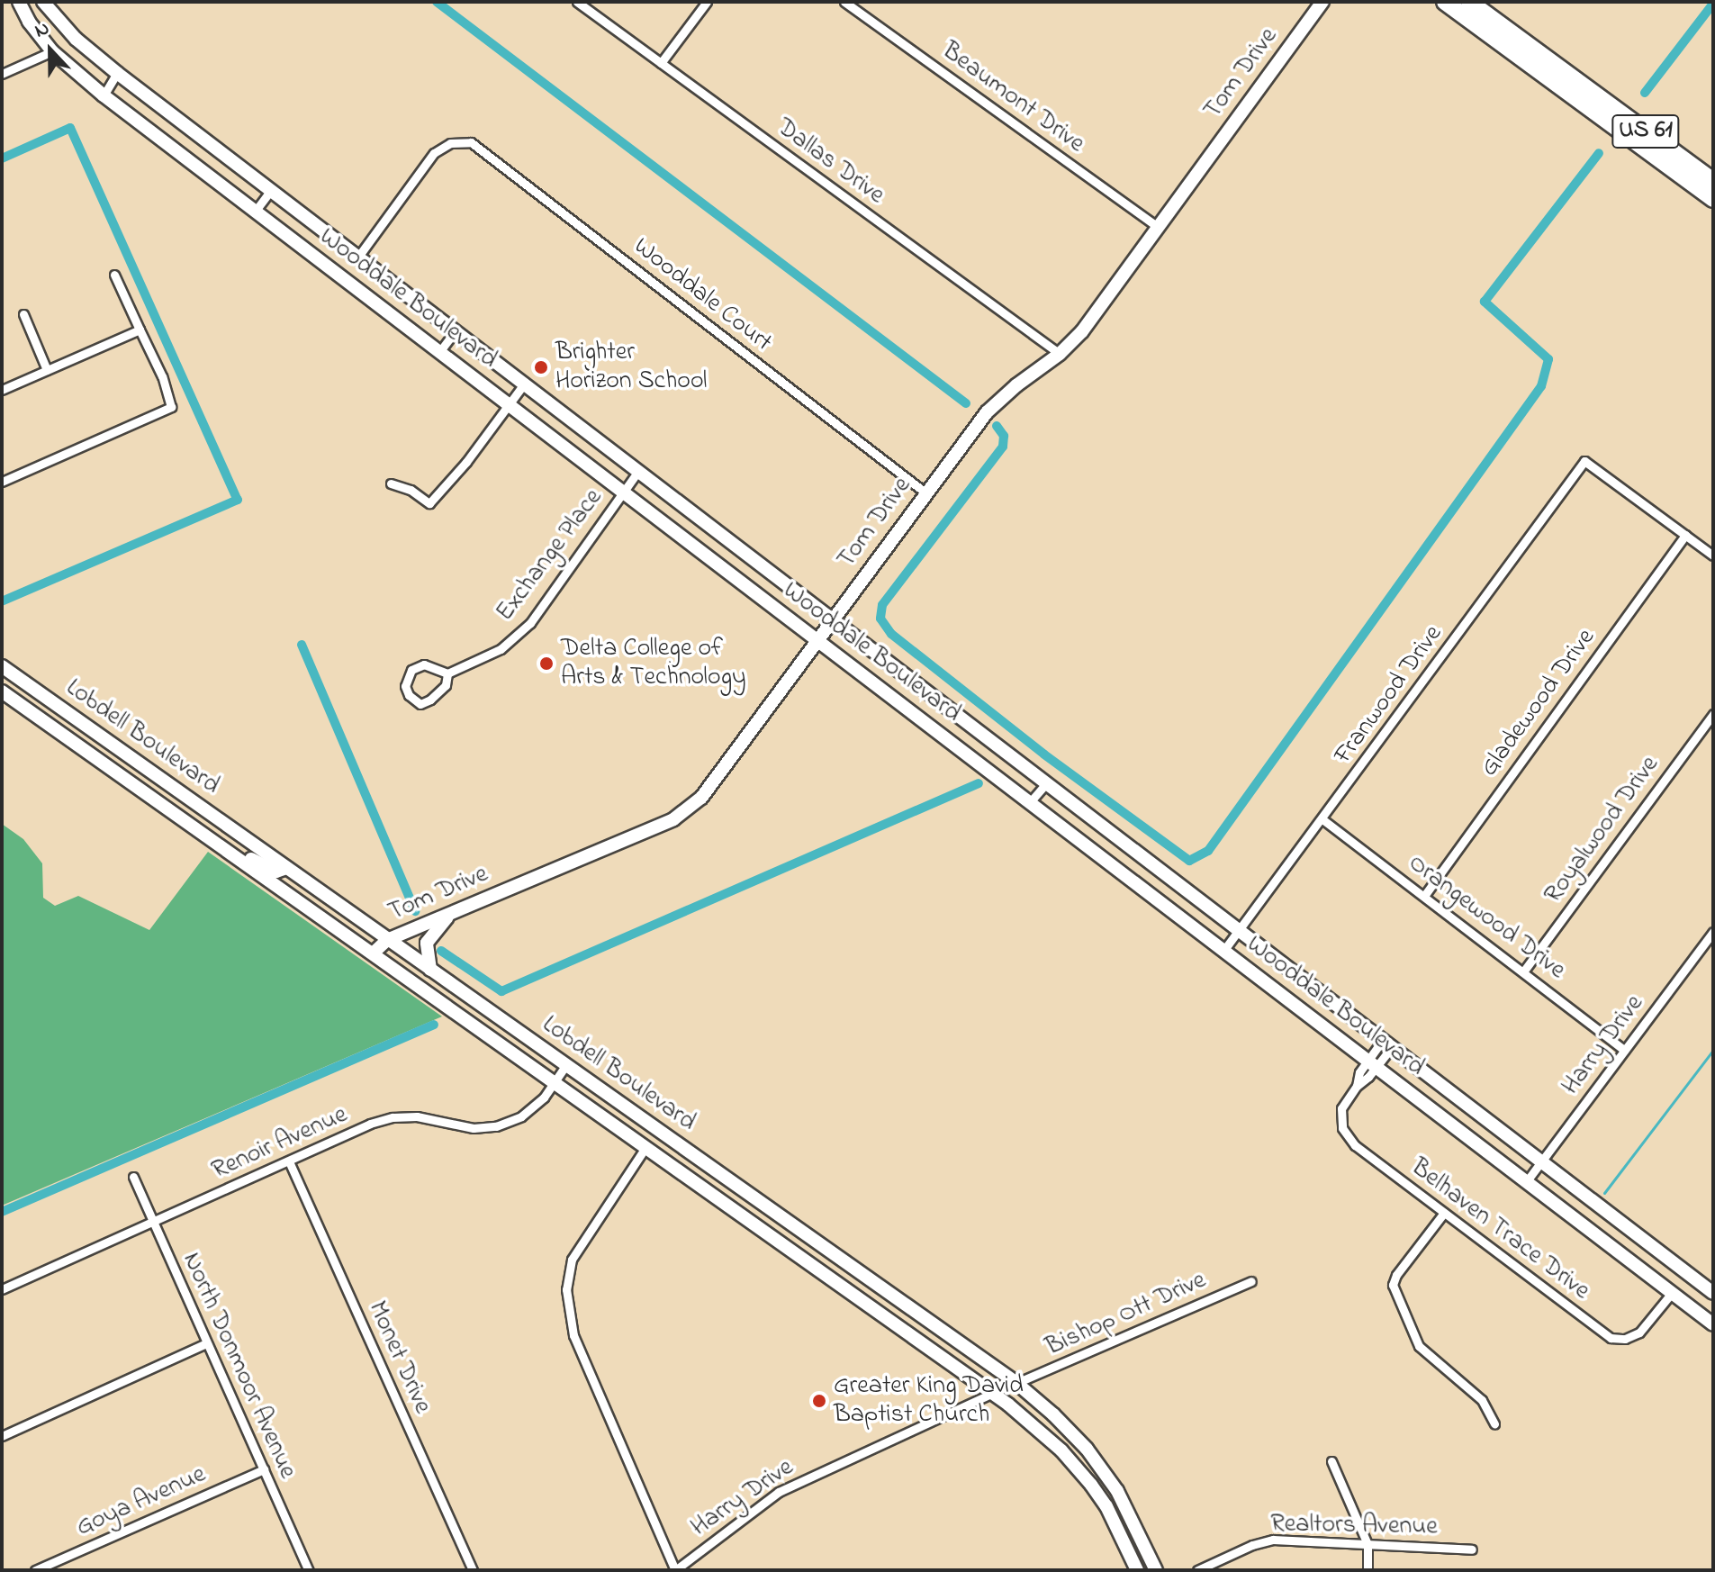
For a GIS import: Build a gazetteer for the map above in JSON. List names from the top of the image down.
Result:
{
  "streets": {
    "highway": ["US 61"],
    "street": [
      "Tom Drive",
      "Beaumont Drive",
      "Dallas Drive",
      "Wooddale Court",
      "Wooddale Boulevard",
      "Exchange Place",
      "Franwood Drive",
      "Gladewood Drive",
      "Lobdell Boulevard",
      "Royalwood Drive",
      "Orangewood Drive",
      "Harry Drive",
      "Renoir Avenue",
      "Belhaven Trace Drive",
      "Bishop Ott Drive",
      "Monet Drive",
      "North Donmoor Avenue",
      "Goya Avenue",
      "Realtors Avenue"
    ]
  },
  "crossings": [
    ["Tom Drive", "Beaumont Drive"],
    ["Tom Drive", "Dallas Drive"],
    ["Tom Drive", "Wooddale Court"],
    ["Tom Drive", "Wooddale Boulevard"],
    ["Tom Drive", "Lobdell Boulevard"],
    ["Wooddale Court", "Wooddale Boulevard"],
    ["Wooddale Boulevard", "Exchange Place"],
    ["Wooddale Boulevard", "Franwood Drive"],
    ["Wooddale Boulevard", "Harry Drive"],
    ["Wooddale Boulevard", "Belhaven Trace Drive"],
    ["Franwood Drive", "Gladewood Drive"],
    ["Franwood Drive", "Orangewood Drive"],
    ["Gladewood Drive", "Orangewood Drive"],
    ["Lobdell Boulevard", "Harry Drive"],
    ["Lobdell Boulevard", "Renoir Avenue"],
    ["Lobdell Boulevard", "Bishop Ott Drive"],
    ["Royalwood Drive", "Orangewood Drive"],
    ["Orangewood Drive", "Harry Drive"],
    ["Renoir Avenue", "Monet Drive"],
    ["Renoir Avenue", "North Donmoor Avenue"],
    ["North Donmoor Avenue", "Goya Avenue"]
  ],
  "places": ["Brighter Horizon School", "Delta College of Arts & Technology", "Greater King David Baptist Church"],
  "north": "top"
}
